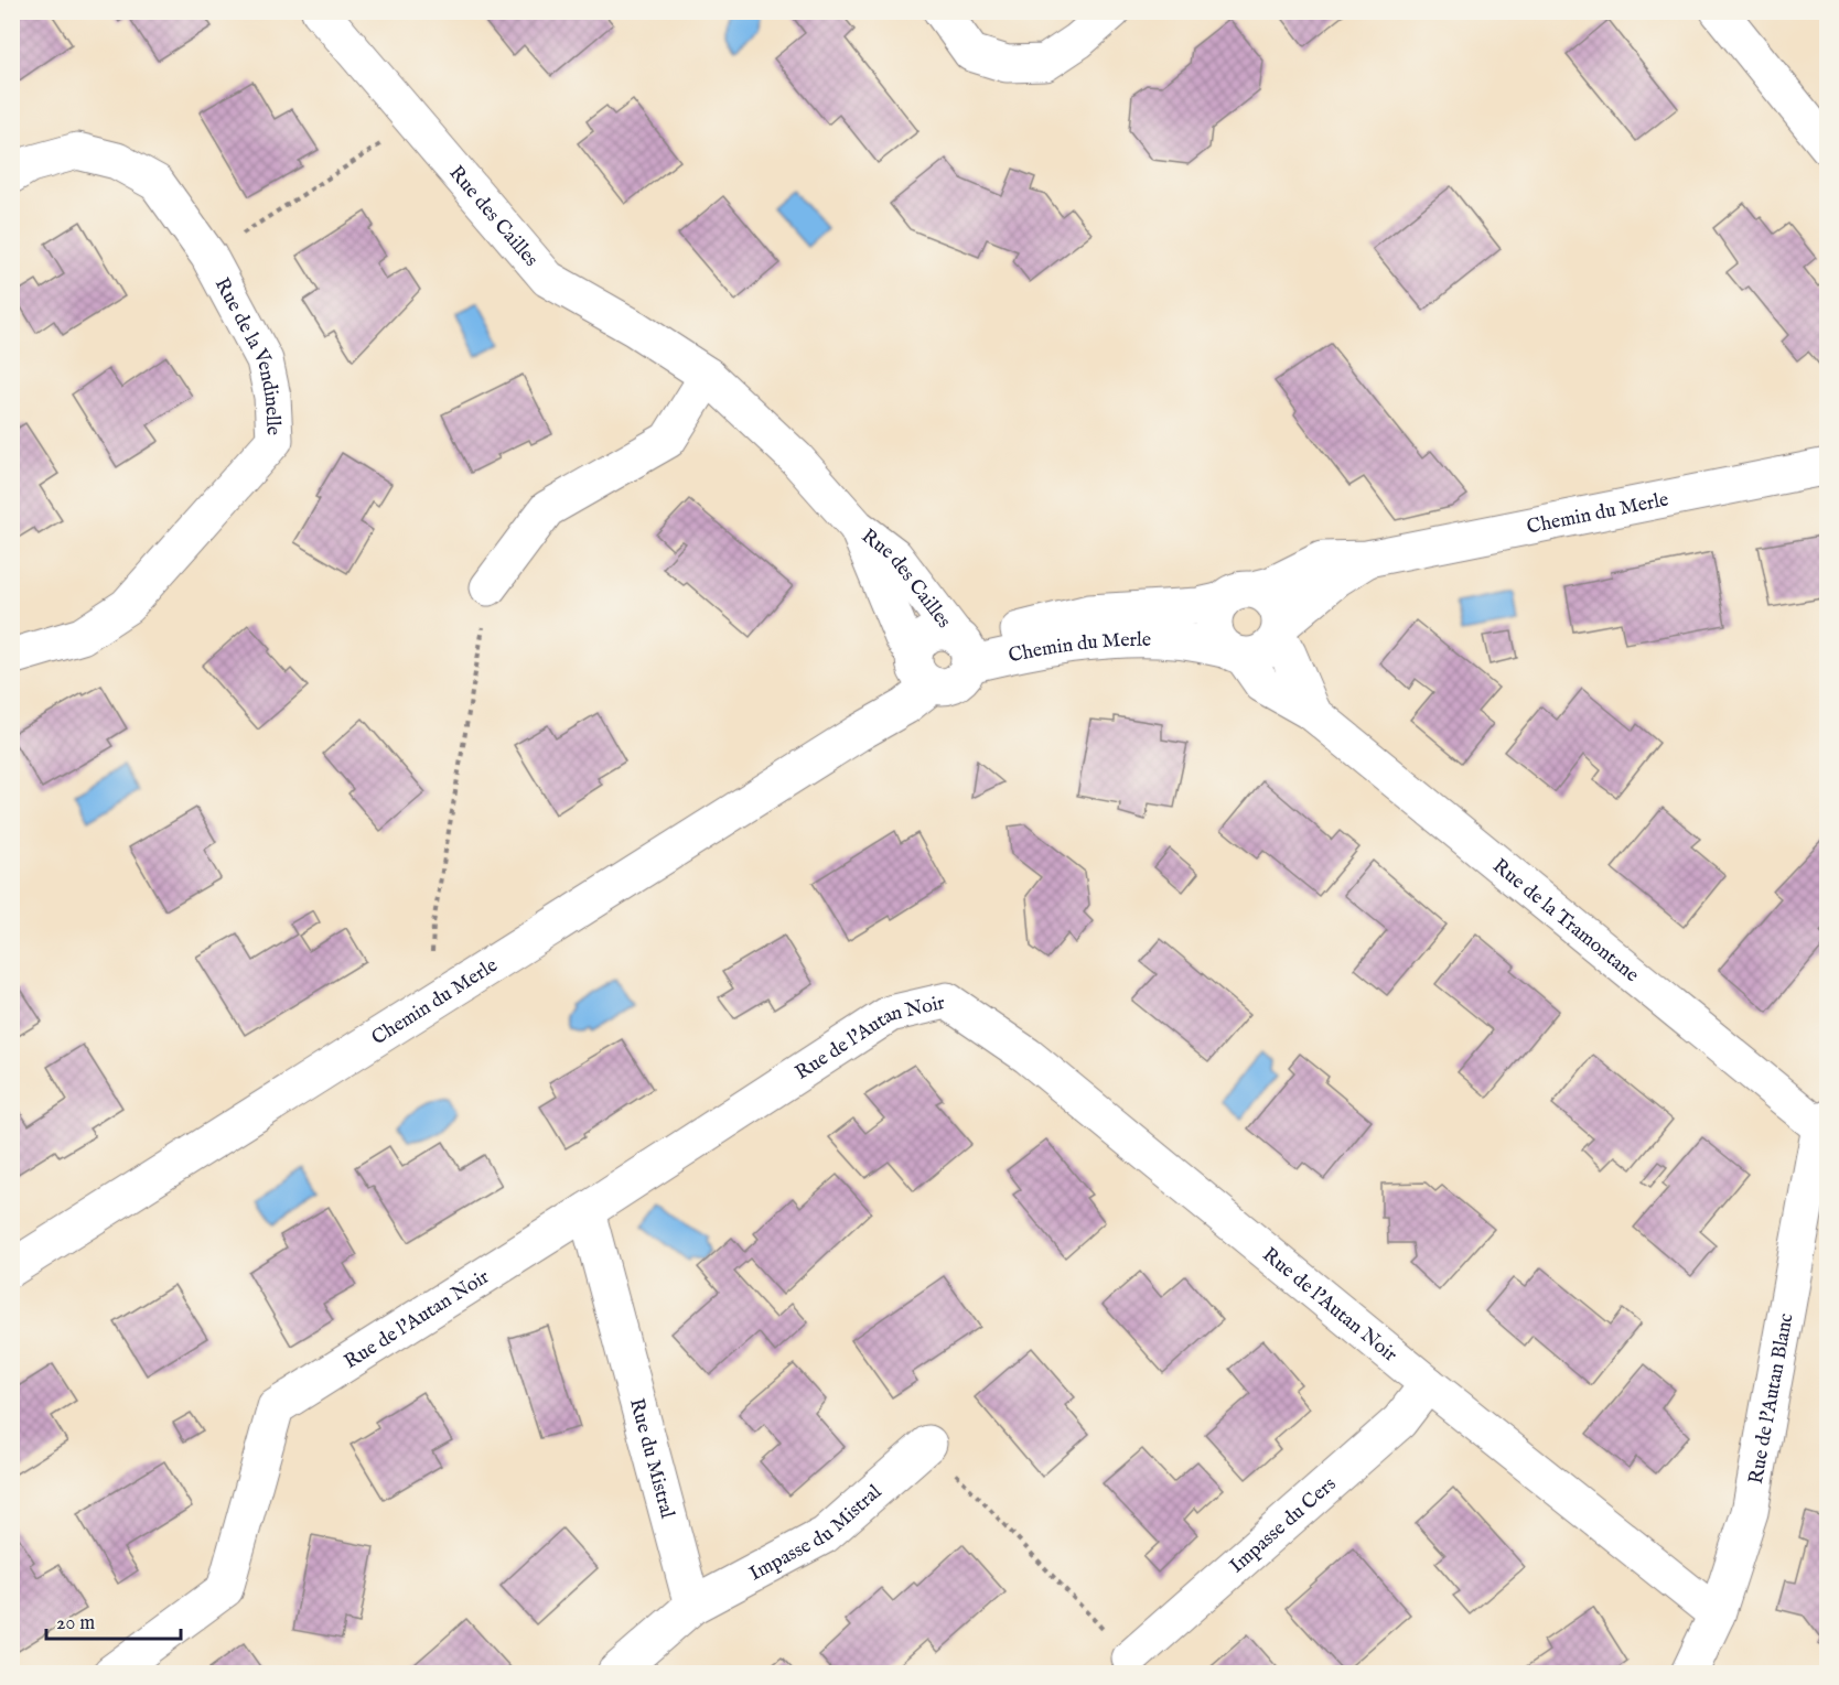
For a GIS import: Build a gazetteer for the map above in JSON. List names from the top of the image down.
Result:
{
  "streets": {
    "street": [
      "Rue des Cailles",
      "Rue de la Vendinelle",
      "Chemin du Merle",
      "Rue de la Tramontane",
      "Rue de l'Autan Noir",
      "Rue de l'Autan Blanc",
      "Rue du Mistral",
      "Impasse du Cers",
      "Impasse du Mistral"
    ]
  },
  "crossings": [
    ["Rue des Cailles", "Chemin du Merle"],
    ["Chemin du Merle", "Rue de la Tramontane"],
    ["Rue de la Tramontane", "Rue de l'Autan Blanc"],
    ["Rue de l'Autan Noir", "Rue de l'Autan Blanc"],
    ["Rue de l'Autan Noir", "Rue du Mistral"],
    ["Rue de l'Autan Noir", "Impasse du Cers"],
    ["Rue du Mistral", "Impasse du Mistral"]
  ],
  "scale_bar": "20 m"
}
